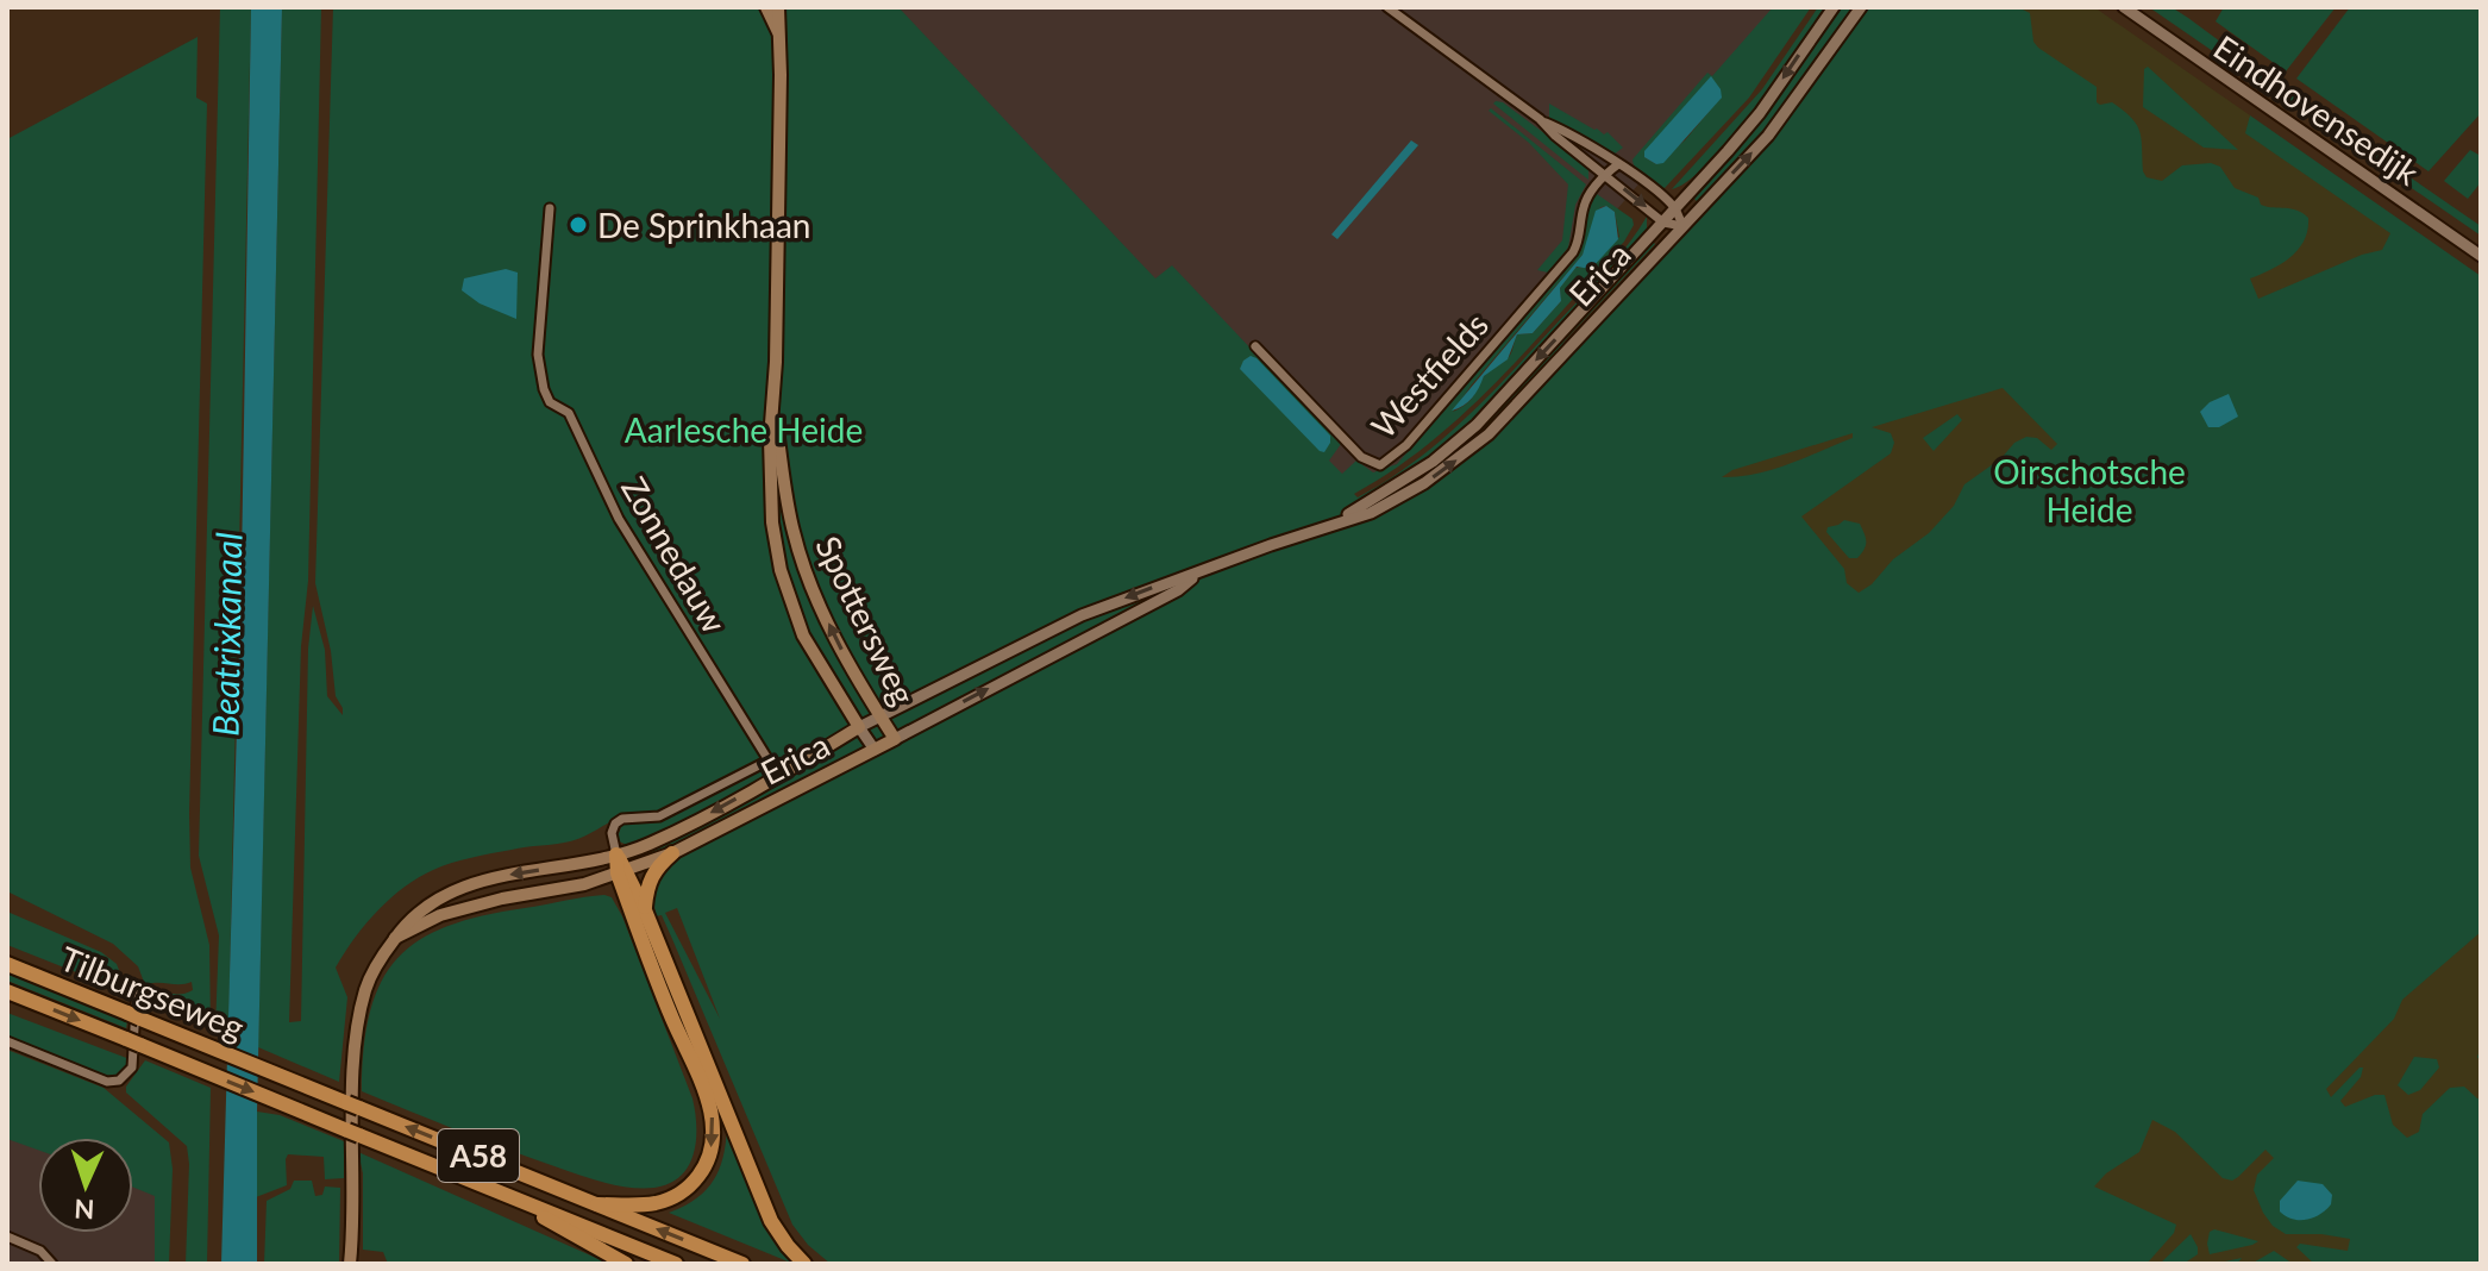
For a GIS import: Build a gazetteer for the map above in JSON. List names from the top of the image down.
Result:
{
  "streets": {
    "highway": ["Tilburgseweg", "A58"],
    "main road": ["Erica", "Spottersweg"],
    "street": ["Eindhovensedijk", "Westfields", "Zonnedauw"]
  },
  "crossings": [
    ["Erica", "Zonnedauw"],
    ["Erica", "Spottersweg"],
    ["Erica", "A58"],
    ["Tilburgseweg", "A58"]
  ],
  "water": ["Beatrixkanaal"],
  "parks": ["Aarlesche Heide", "Oirschotsche Heide"],
  "places": ["De Sprinkhaan"],
  "north": "bottom"
}
